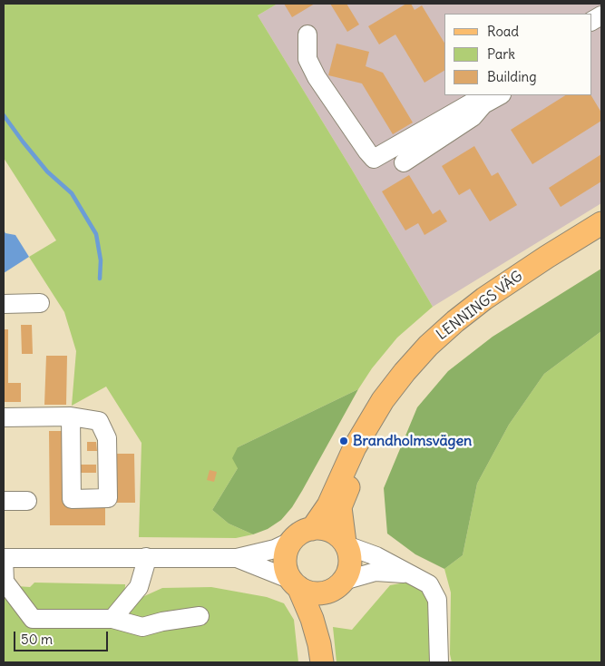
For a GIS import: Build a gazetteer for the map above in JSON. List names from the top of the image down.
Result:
{
  "streets": {
    "main road": ["LENNINGS VÄG"]
  },
  "places": ["Brandholmsvägen"],
  "legend": ["Road", "Park", "Building"],
  "scale_bar": "50 m"
}
